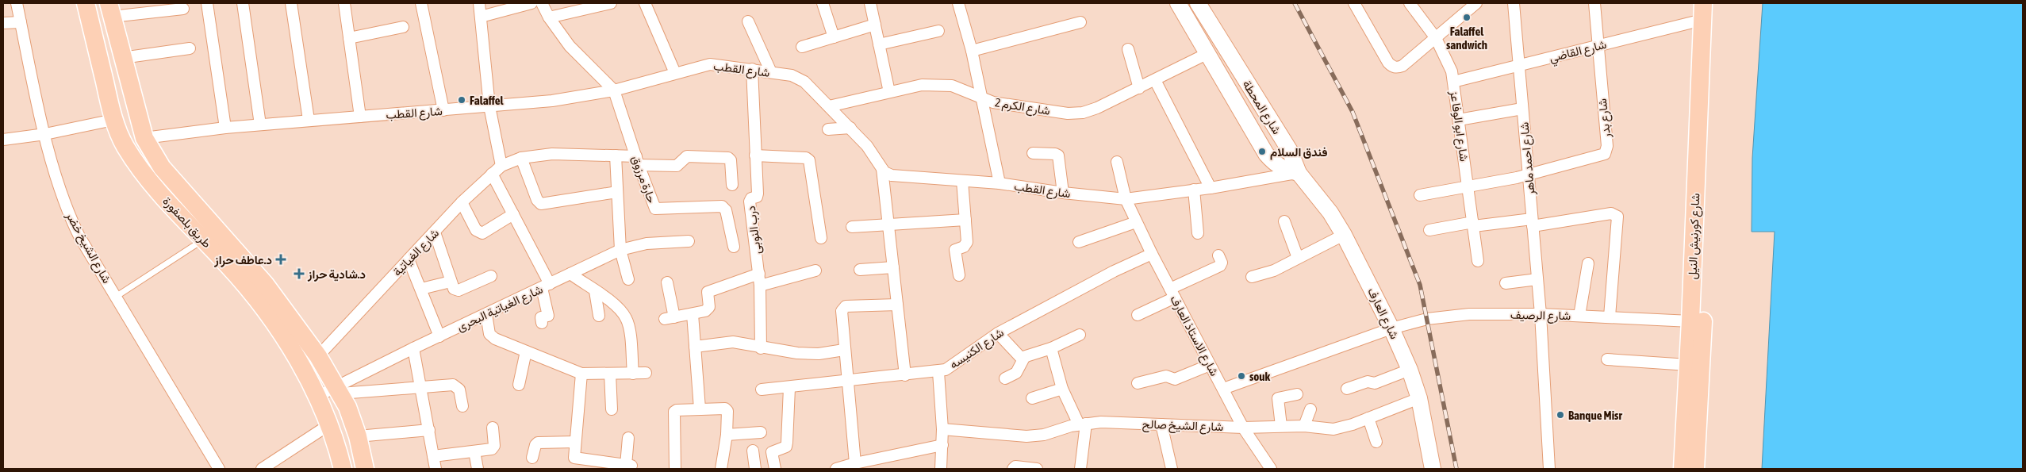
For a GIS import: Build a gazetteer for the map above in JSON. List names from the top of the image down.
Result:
{
  "streets": {
    "main road": ["طريق بلصفورة", "شارع كورنيش النيل"],
    "street": [
      "شارع القاضي",
      "شارع القطب",
      "شارع الكرم 2",
      "شارع المحطة",
      "شارع بدر",
      "شارع ابو الوفا عز",
      "شارع احمد ماهر",
      "حارة مرزوق",
      "درب النوبى",
      "شارع الشيخ خضر",
      "شارع الغياتية",
      "شارع الغياتية البحرى",
      "شارع العارف",
      "شارع الرصيف",
      "شارع الاستاذ العارف",
      "شارع الكنيسه",
      "شارع الشيخ صالح"
    ]
  },
  "crossings": [
    ["شارع القاضي", "شارع بدر"],
    ["شارع القاضي", "شارع ابو الوفا عز"],
    ["شارع القاضي", "شارع احمد ماهر"],
    ["شارع القاضي", "شارع كورنيش النيل"],
    ["شارع القطب", "شارع الكرم 2"],
    ["شارع القطب", "شارع المحطة"],
    ["شارع القطب", "حارة مرزوق"],
    ["شارع القطب", "طريق بلصفورة"],
    ["شارع القطب", "درب النوبى"],
    ["شارع القطب", "شارع العارف"],
    ["شارع القطب", "شارع الاستاذ العارف"],
    ["شارع الكرم 2", "شارع المحطة"],
    ["شارع المحطة", "شارع العارف"],
    ["شارع بدر", "شارع ابو الوفا عز"],
    ["شارع بدر", "شارع احمد ماهر"],
    ["شارع احمد ماهر", "شارع الرصيف"],
    ["حارة مرزوق", "شارع الغياتية"],
    ["طريق بلصفورة", "شارع الغياتية"],
    ["طريق بلصفورة", "شارع الغياتية البحرى"],
    ["شارع كورنيش النيل", "شارع الرصيف"],
    ["شارع العارف", "شارع الرصيف"],
    ["شارع العارف", "شارع الشيخ صالح"],
    ["شارع الرصيف", "شارع الاستاذ العارف"],
    ["شارع الاستاذ العارف", "شارع الكنيسه"],
    ["شارع الاستاذ العارف", "شارع الشيخ صالح"]
  ],
  "places": {
    "other": [
      "Falaffel sandwich",
      "Falaffel",
      "فندق السلام",
      "souk",
      "Banque Misr"
    ],
    "health": ["د.عاطف حراز", "د.شادية حراز"]
  }
}
